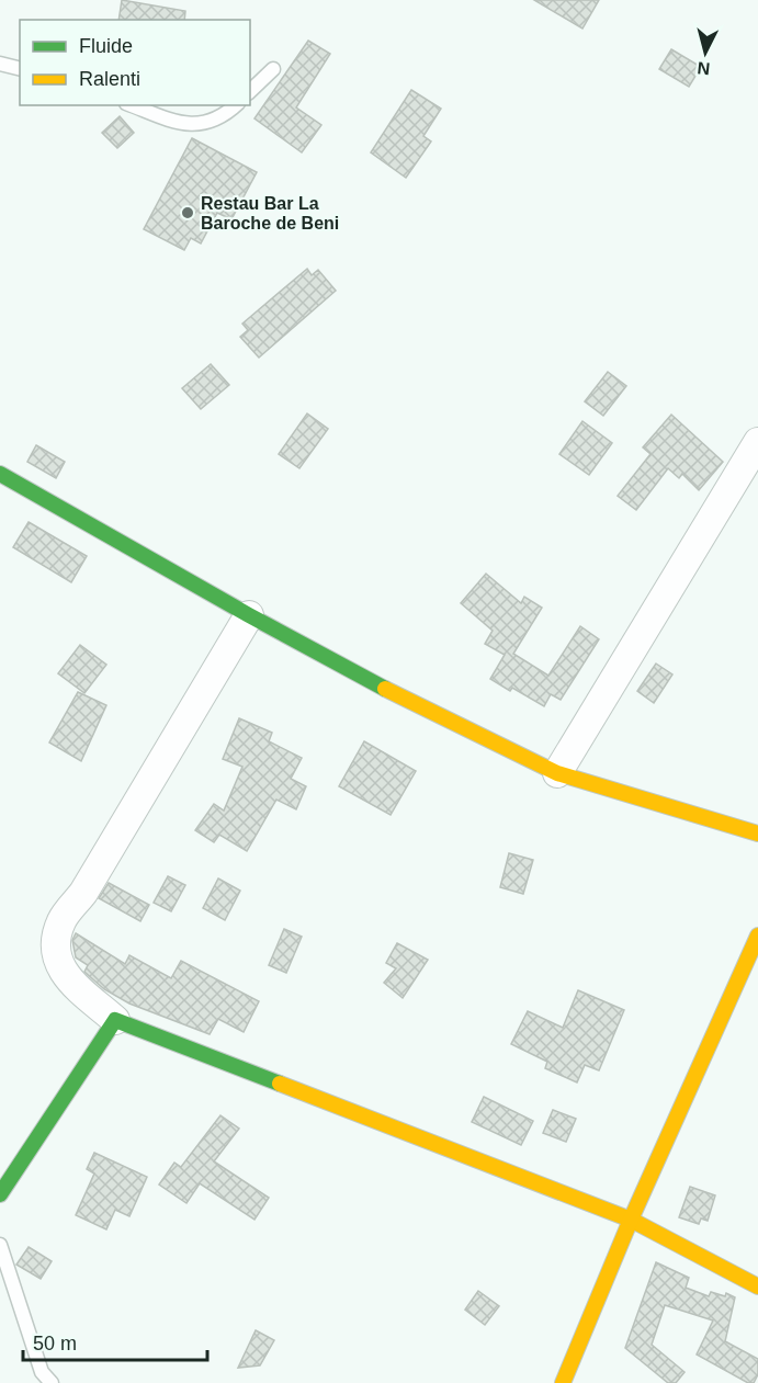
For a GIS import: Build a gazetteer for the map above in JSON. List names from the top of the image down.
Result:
{
  "places": ["Restau Bar La Baroche de Beni"],
  "legend": ["Fluide", "Ralenti"],
  "scale_bar": "50 m",
  "north": "bottom"
}
